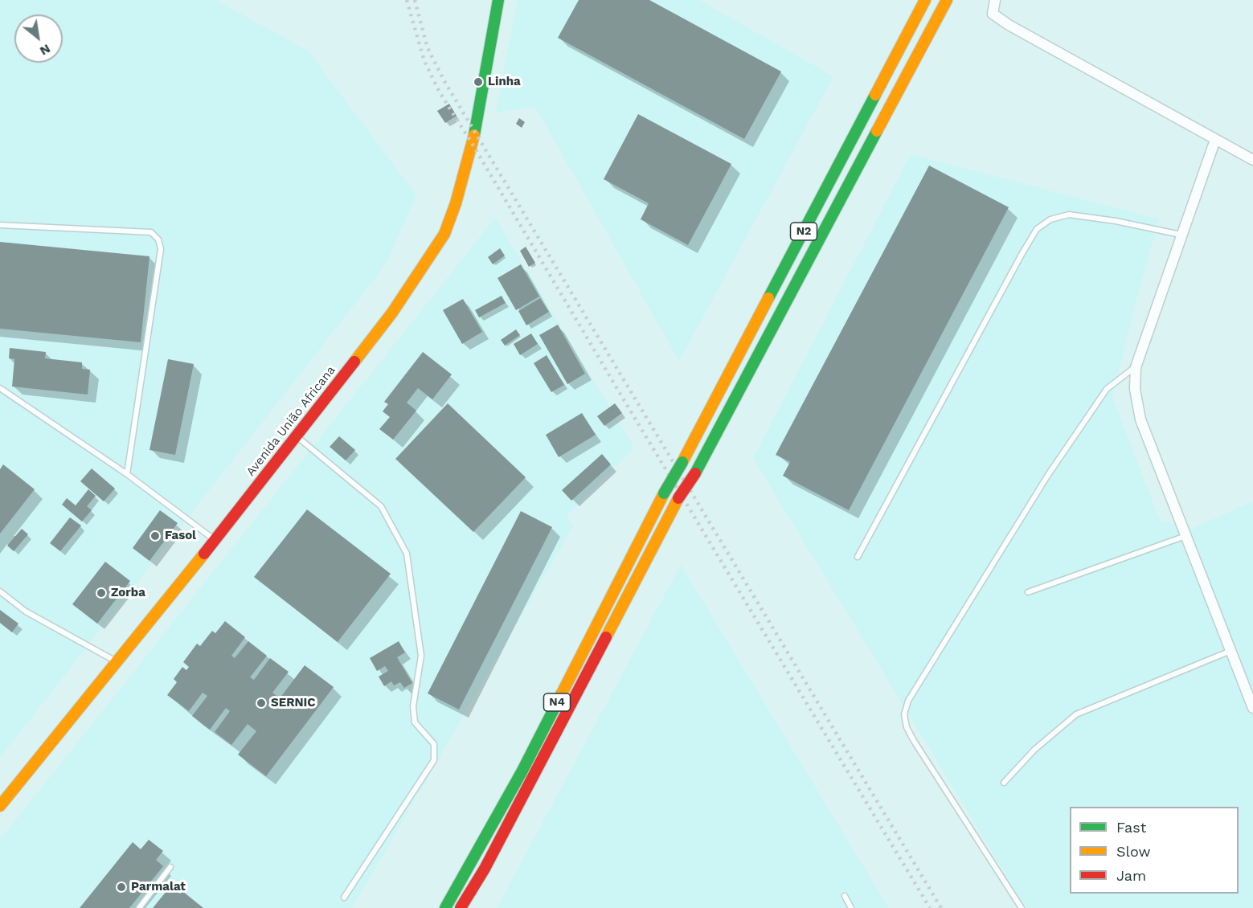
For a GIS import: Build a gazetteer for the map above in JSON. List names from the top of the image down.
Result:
{
  "streets": {
    "main road": ["N2", "Avenida União Africana", "N4"]
  },
  "crossings": [
    ["N2", "N4"]
  ],
  "places": [
    "Linha",
    "Fasol",
    "Zorba",
    "SERNIC",
    "Parmalat"
  ],
  "legend": ["Fast", "Slow", "Jam"],
  "north": "bottom right"
}
